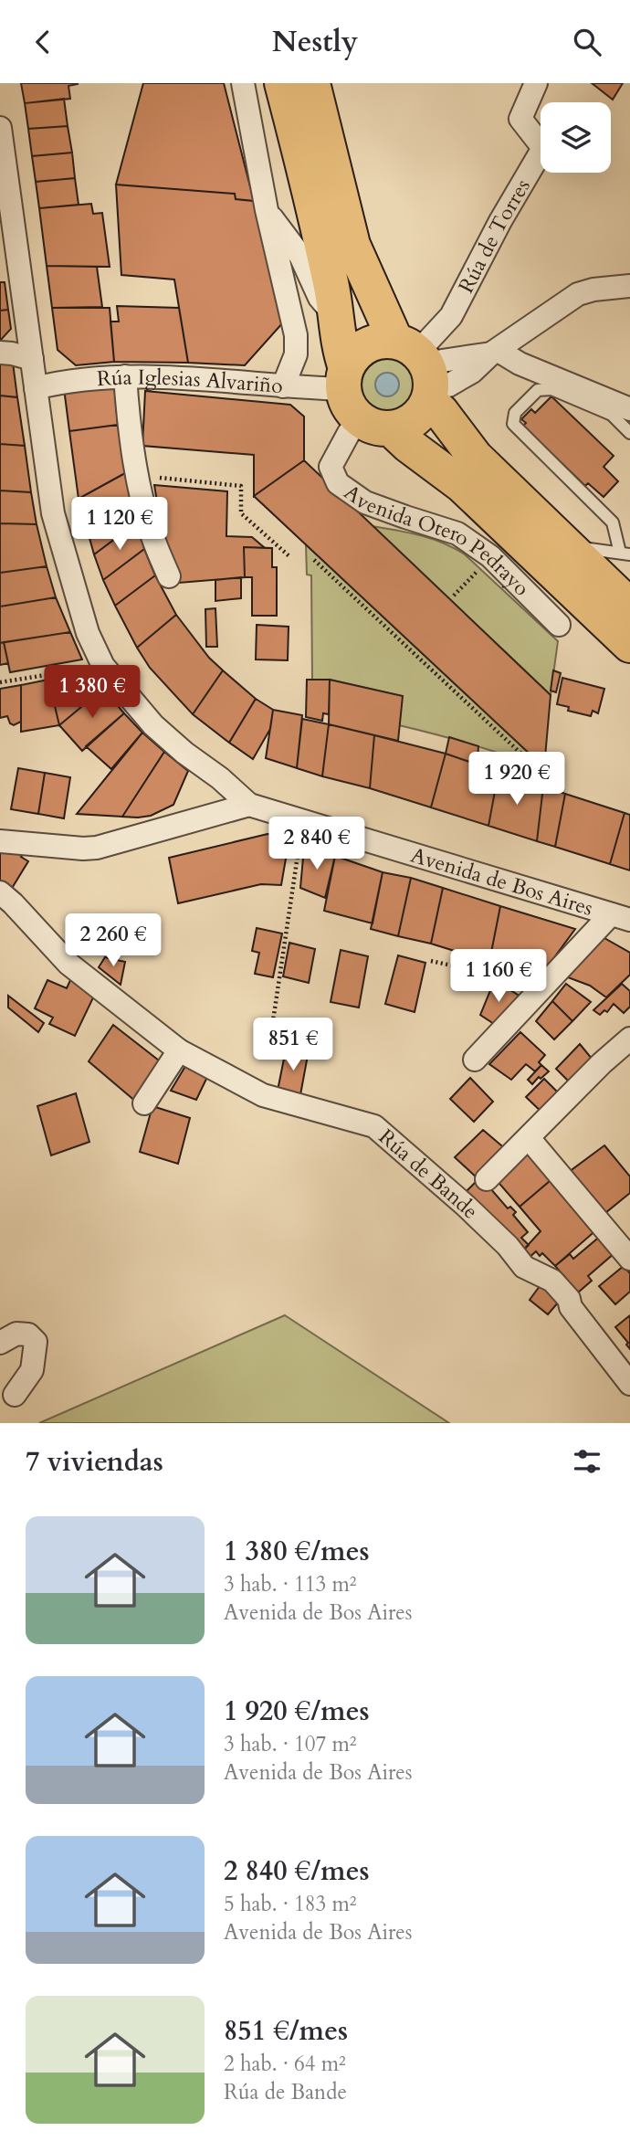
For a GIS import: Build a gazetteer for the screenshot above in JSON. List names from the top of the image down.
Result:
{
  "streets": {
    "main road": ["Avenida Otero Pedrayo"],
    "street": [
      "Rúa de Torres",
      "Rúa Iglesias Alvariño",
      "Avenida de Bos Aires",
      "Rúa de Bande"
    ]
  },
  "crossings": [
    ["Rúa de Torres", "Rúa Iglesias Alvariño"],
    ["Rúa de Torres", "Avenida Otero Pedrayo"],
    ["Rúa Iglesias Alvariño", "Avenida Otero Pedrayo"],
    ["Rúa Iglesias Alvariño", "Avenida de Bos Aires"]
  ],
  "page": {
    "header": "Nestly",
    "price": [
      "1 120 €",
      "1 380 €",
      "1 920 €",
      "2 840 €",
      "2 260 €",
      "1 160 €",
      "851 €"
    ],
    "heading": "7 viviendas",
    "list": [
      {
        "name": "1 380 €/mes",
        "note": "3 hab. · 113 m² · Avenida de Bos Aires"
      },
      {
        "name": "1 920 €/mes",
        "note": "3 hab. · 107 m² · Avenida de Bos Aires"
      },
      {
        "name": "2 840 €/mes",
        "note": "5 hab. · 183 m² · Avenida de Bos Aires"
      },
      {
        "name": "851 €/mes",
        "note": "2 hab. · 64 m² · Rúa de Bande"
      }
    ]
  }
}
